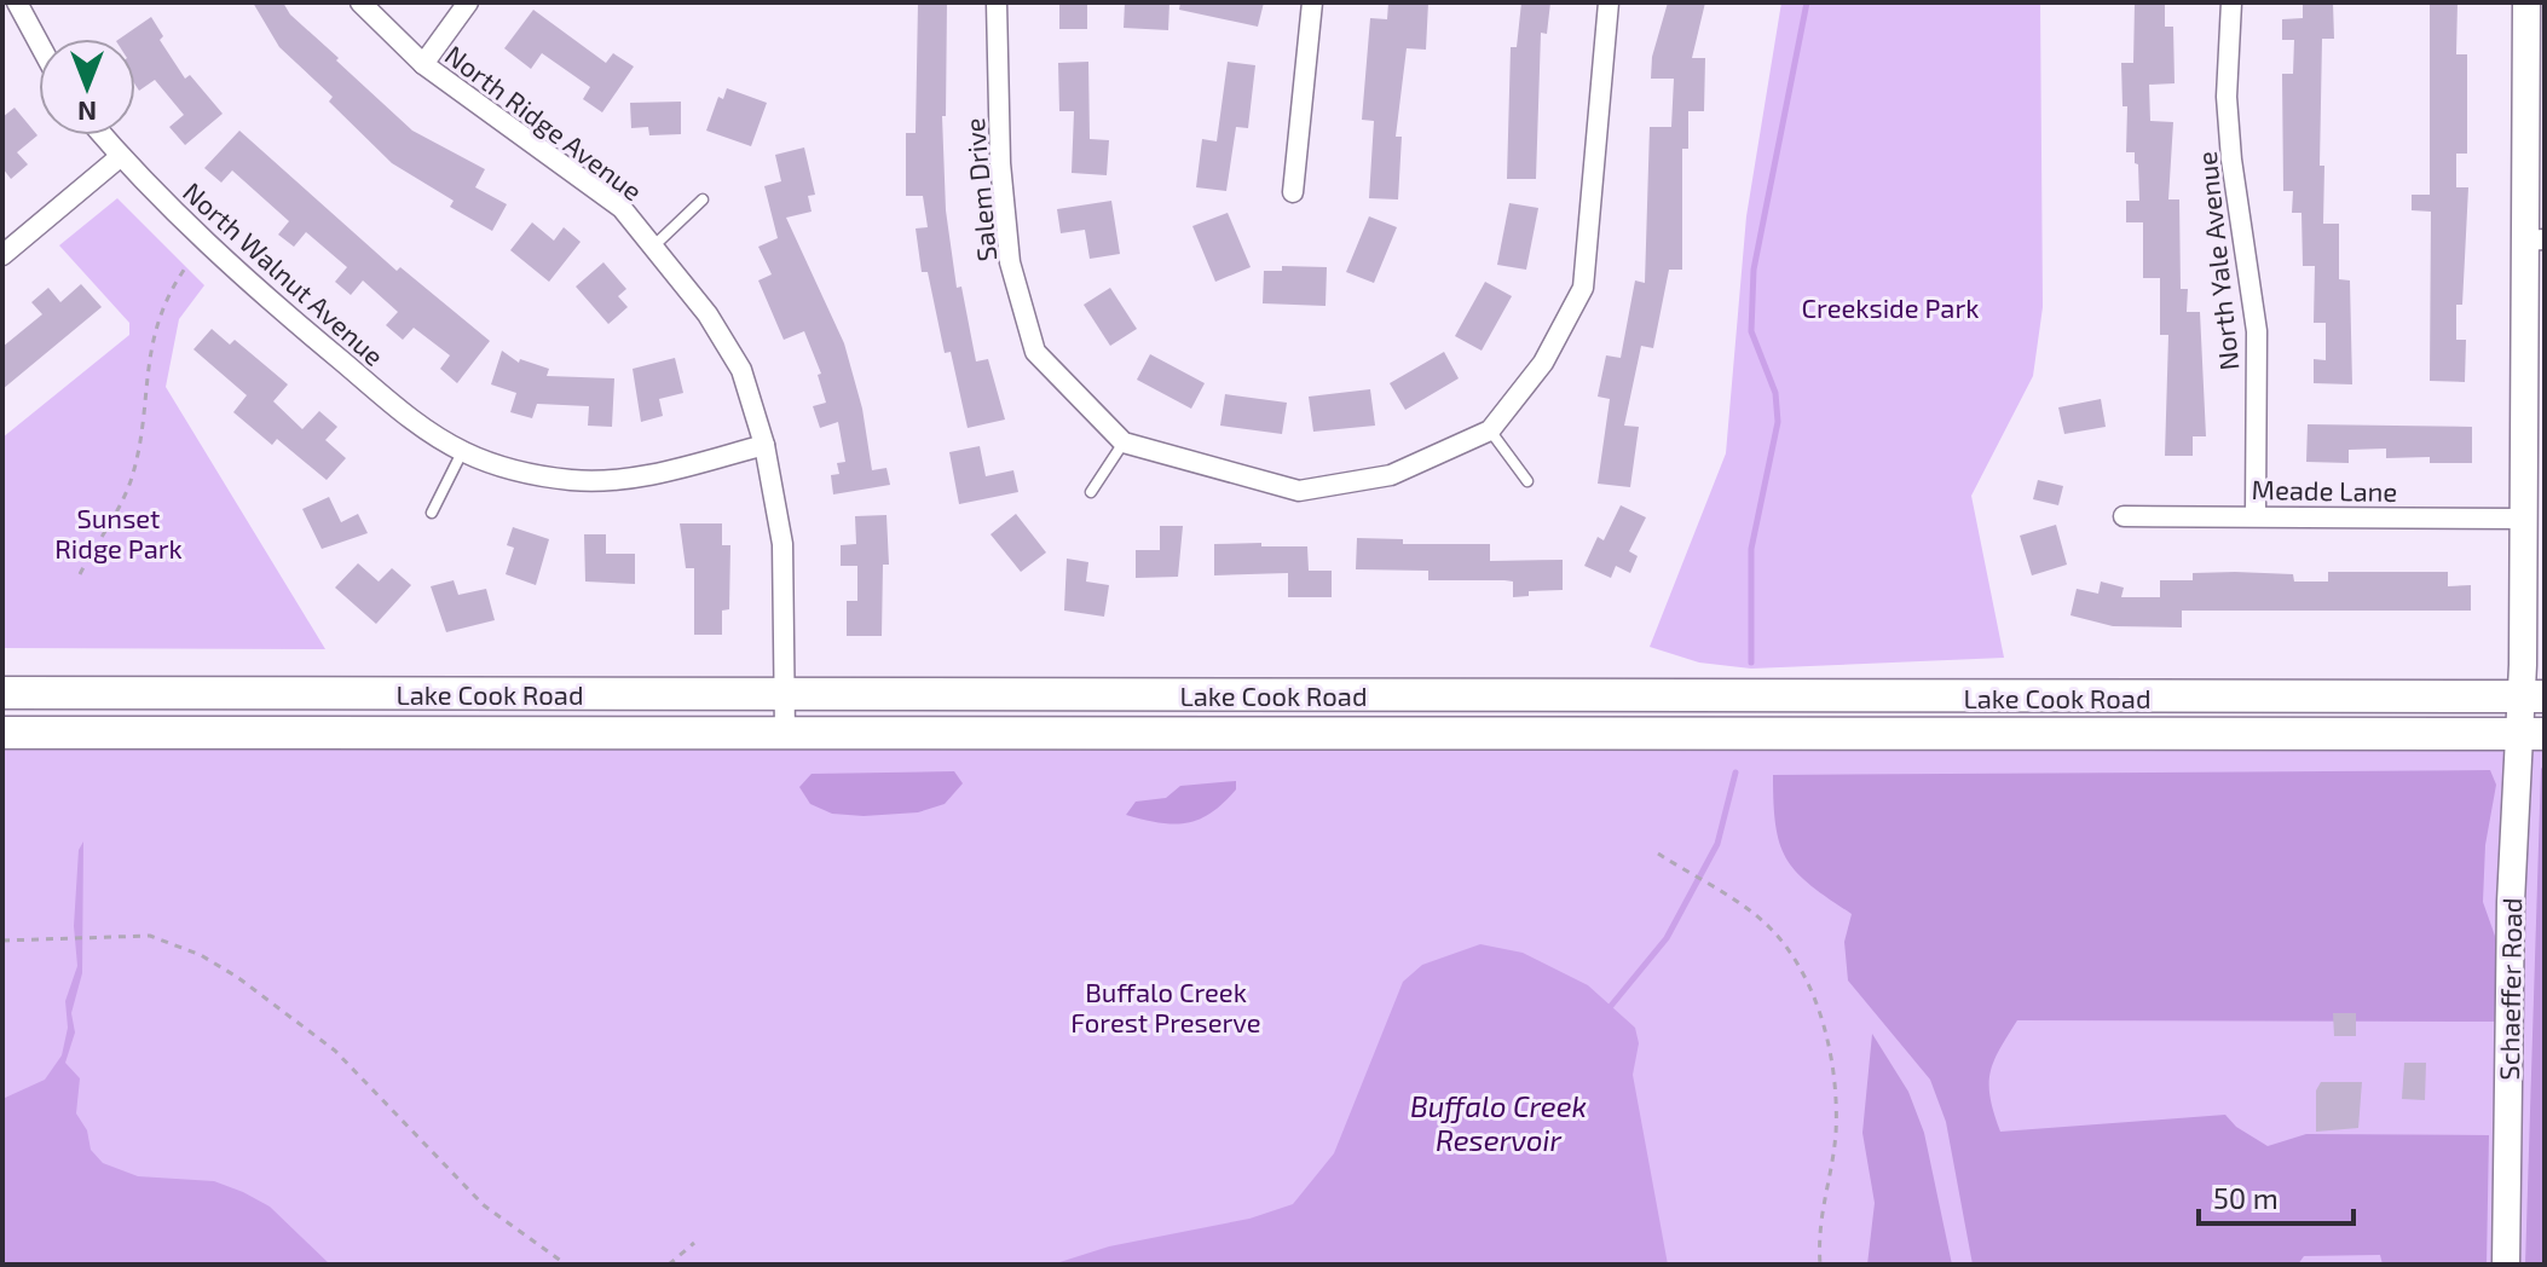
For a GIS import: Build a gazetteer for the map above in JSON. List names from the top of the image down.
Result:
{
  "streets": {
    "main road": ["Lake Cook Road"],
    "street": [
      "North Ridge Avenue",
      "Salem Drive",
      "North Yale Avenue",
      "North Walnut Avenue",
      "Meade Lane",
      "Schaeffer Road"
    ]
  },
  "crossings": [
    ["North Ridge Avenue", "North Walnut Avenue"],
    ["North Ridge Avenue", "Lake Cook Road"],
    ["North Yale Avenue", "Meade Lane"],
    ["Meade Lane", "Schaeffer Road"],
    ["Lake Cook Road", "Schaeffer Road"]
  ],
  "water": ["Buffalo Creek Reservoir"],
  "parks": ["Creekside Park", "Sunset Ridge Park", "Buffalo Creek Forest Preserve"],
  "scale_bar": "50 m",
  "north": "bottom"
}
